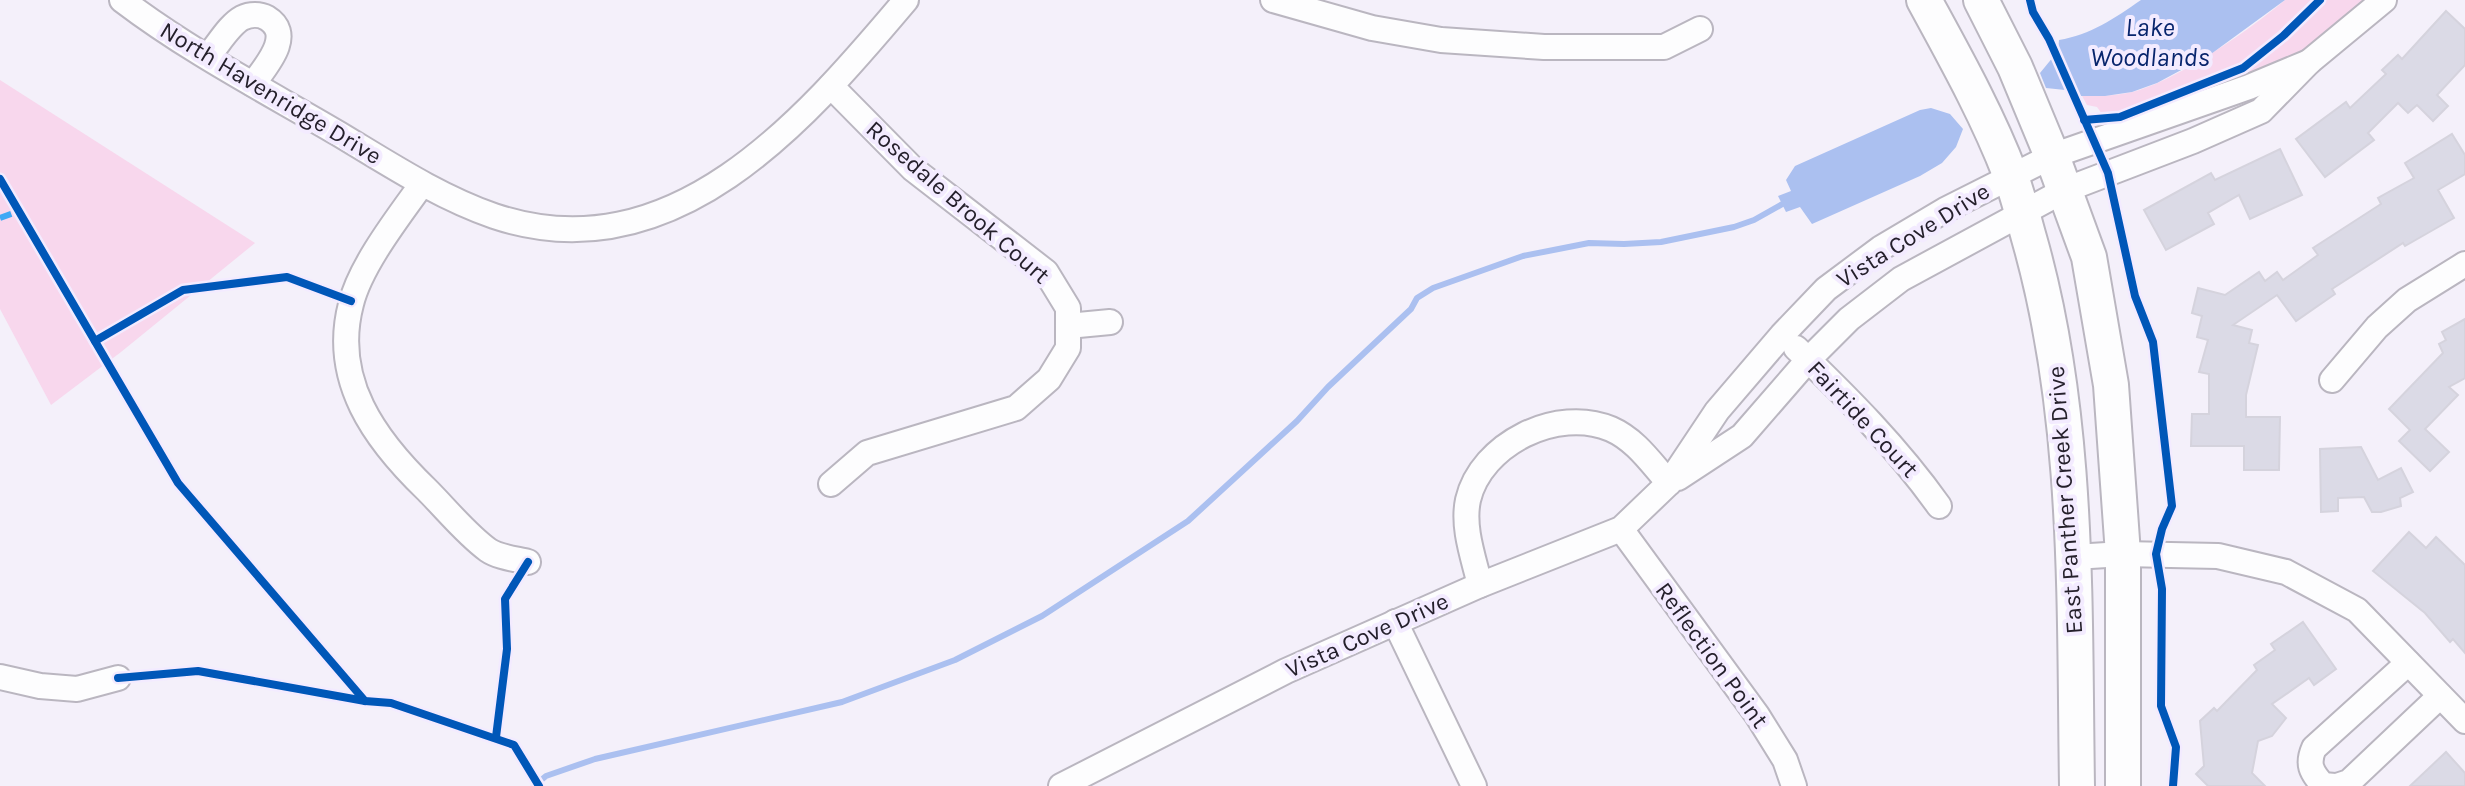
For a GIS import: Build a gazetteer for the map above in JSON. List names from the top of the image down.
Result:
{
  "streets": {
    "street": [
      "North Havenridge Drive",
      "Rosedale Brook Court",
      "Vista Cove Drive",
      "Fairtide Court",
      "East Panther Creek Drive",
      "Reflection Point"
    ]
  },
  "crossings": [
    ["North Havenridge Drive", "Rosedale Brook Court"],
    ["Vista Cove Drive", "Fairtide Court"],
    ["Vista Cove Drive", "East Panther Creek Drive"],
    ["Vista Cove Drive", "Reflection Point"]
  ],
  "water": ["Lake Woodlands"]
}
